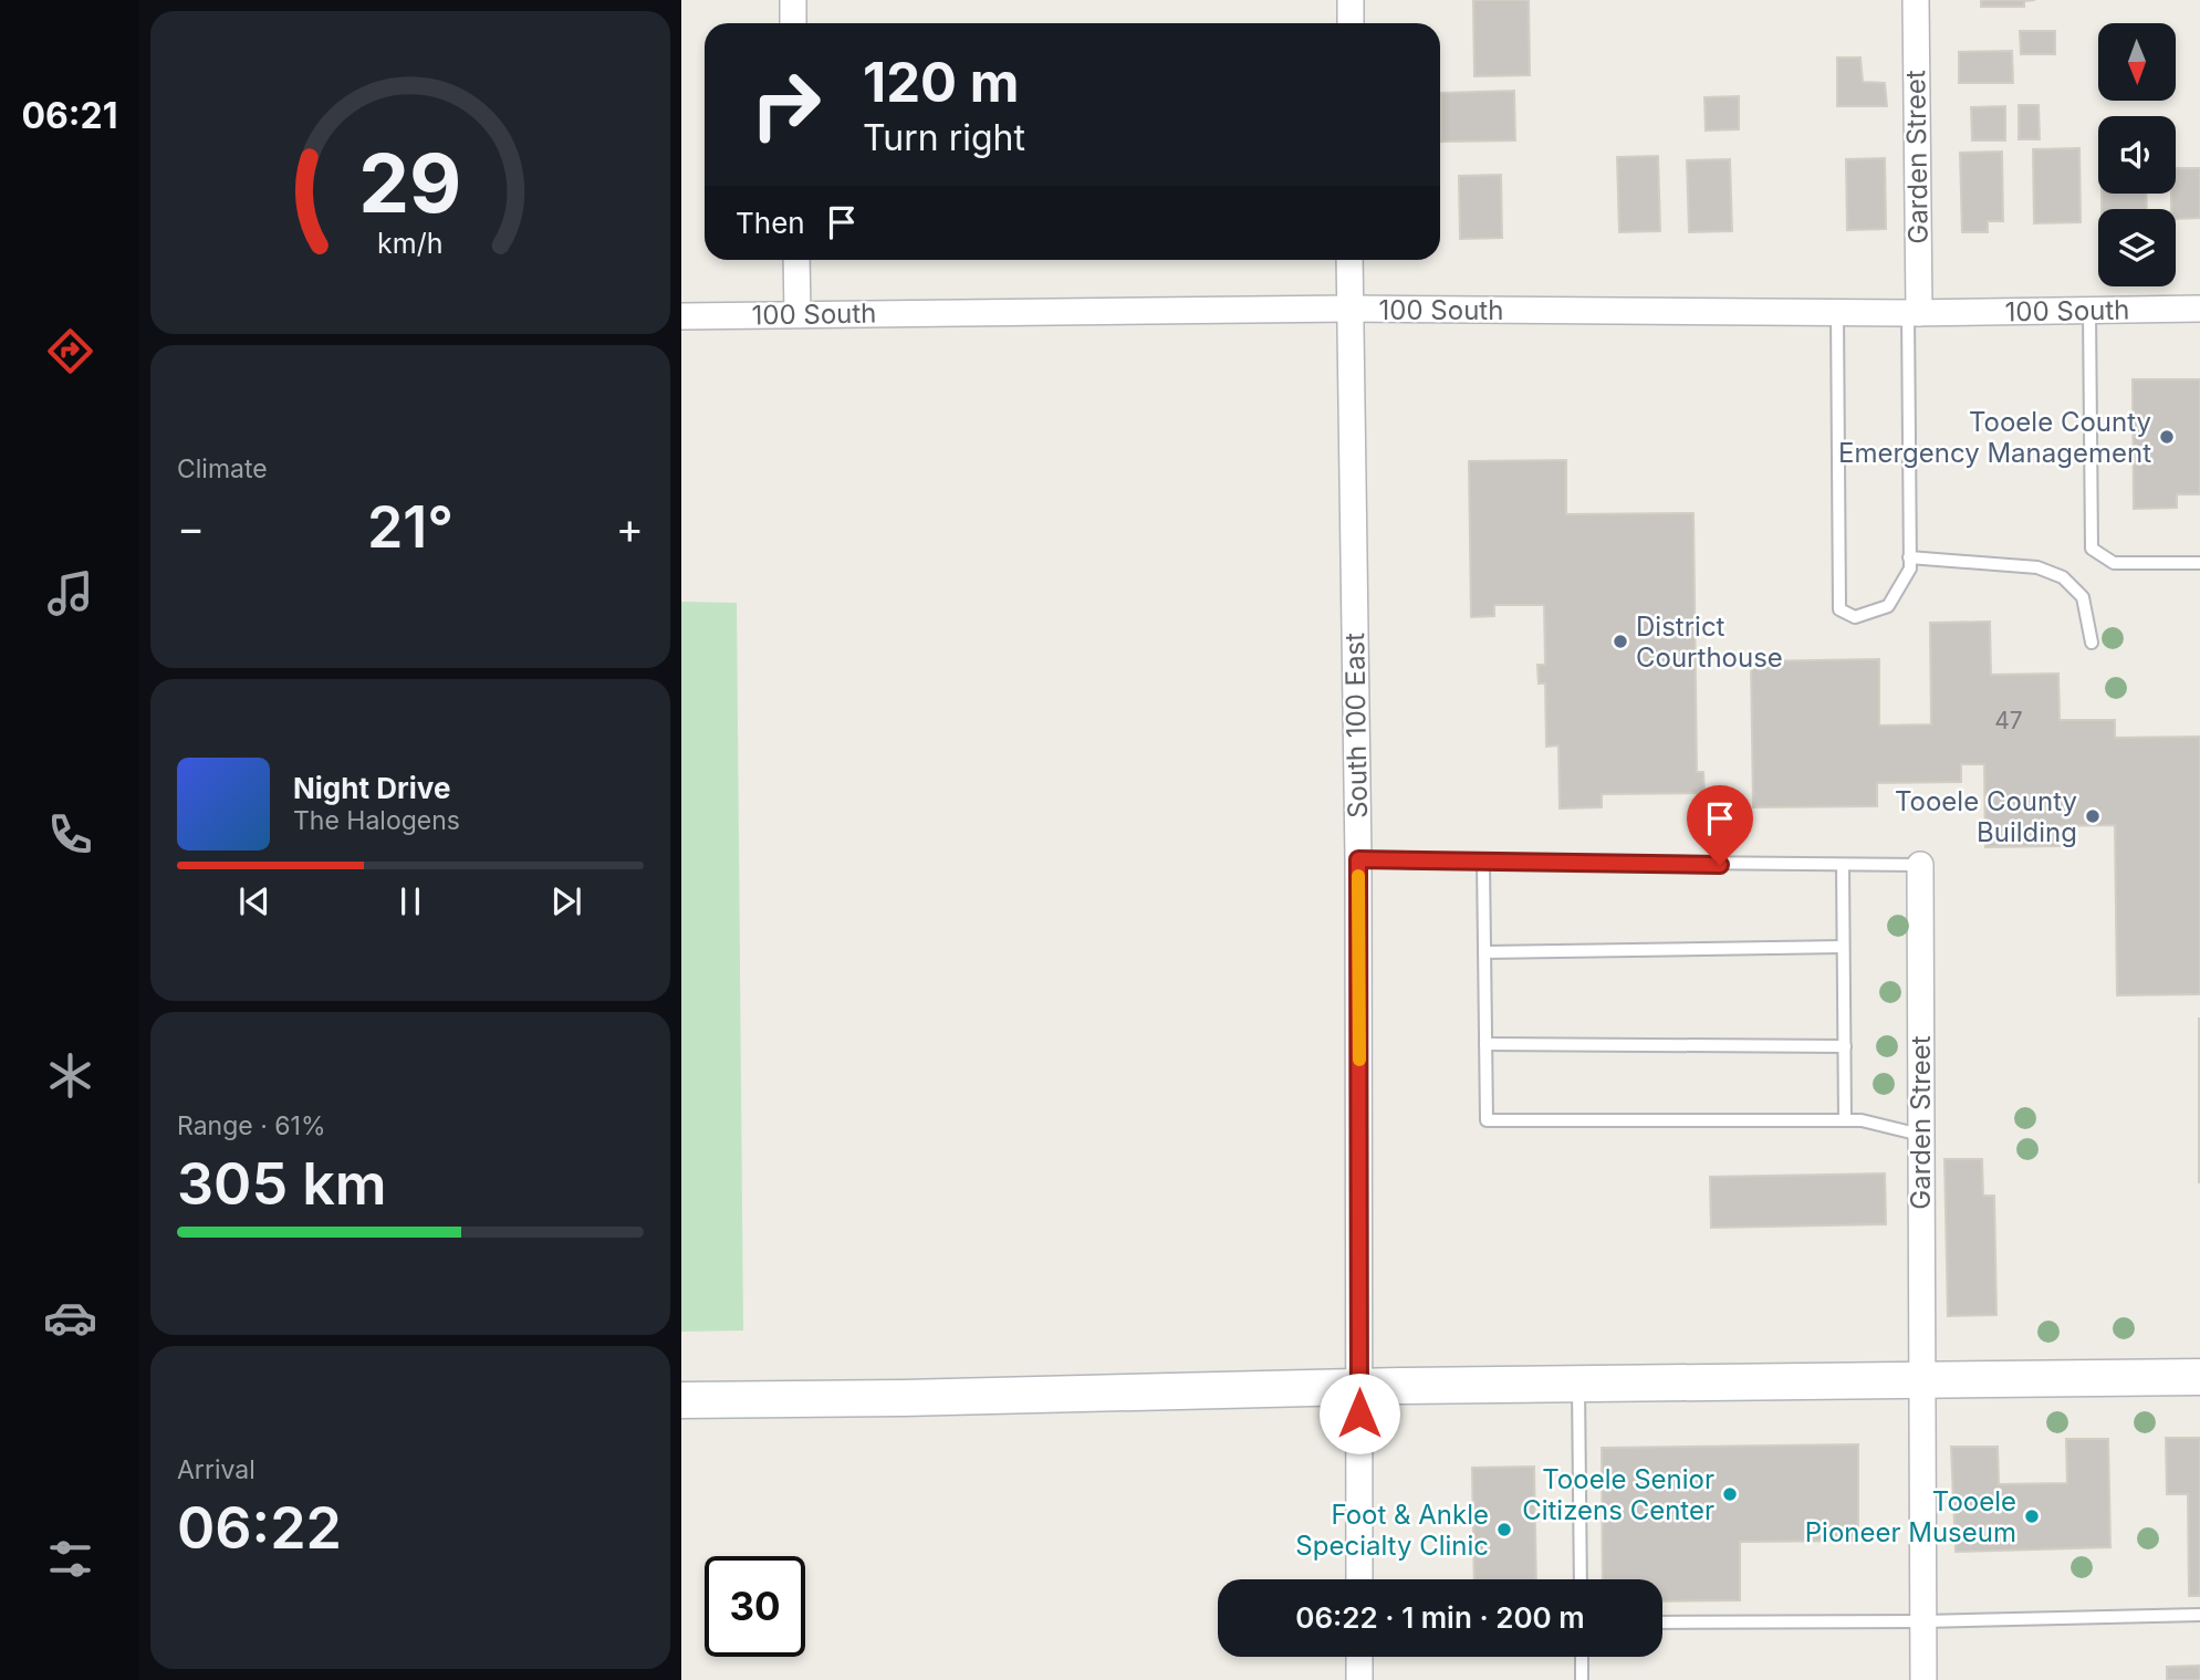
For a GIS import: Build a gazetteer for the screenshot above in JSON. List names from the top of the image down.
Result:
{
  "streets": {
    "street": ["Garden Street", "100 South", "South 100 East"]
  },
  "crossings": [
    ["Garden Street", "100 South"],
    ["100 South", "South 100 East"]
  ],
  "places": [
    "Tooele County Emergency Management",
    "District Courthouse",
    "Tooele County Building",
    "Tooele Senior Citizens Center",
    "Tooele Pioneer Museum",
    "Foot & Ankle Specialty Clinic"
  ],
  "house_numbers": ["47"],
  "north": "bottom",
  "page": {
    "tabs": "06:21",
    "turn": ["120 m", "Turn right"],
    "then": "Then",
    "tile": [
      "Climate",
      ["Range · 61%", "305 km"],
      ["Arrival", "06:22"]
    ],
    "heat": ["−", "21°", "+"],
    "song": ["Night Drive", "The Halogens"],
    "limit": "30",
    "trip": "06:22 · 1 min · 200 m",
    "gauge": ["29", "km/h"]
  }
}
